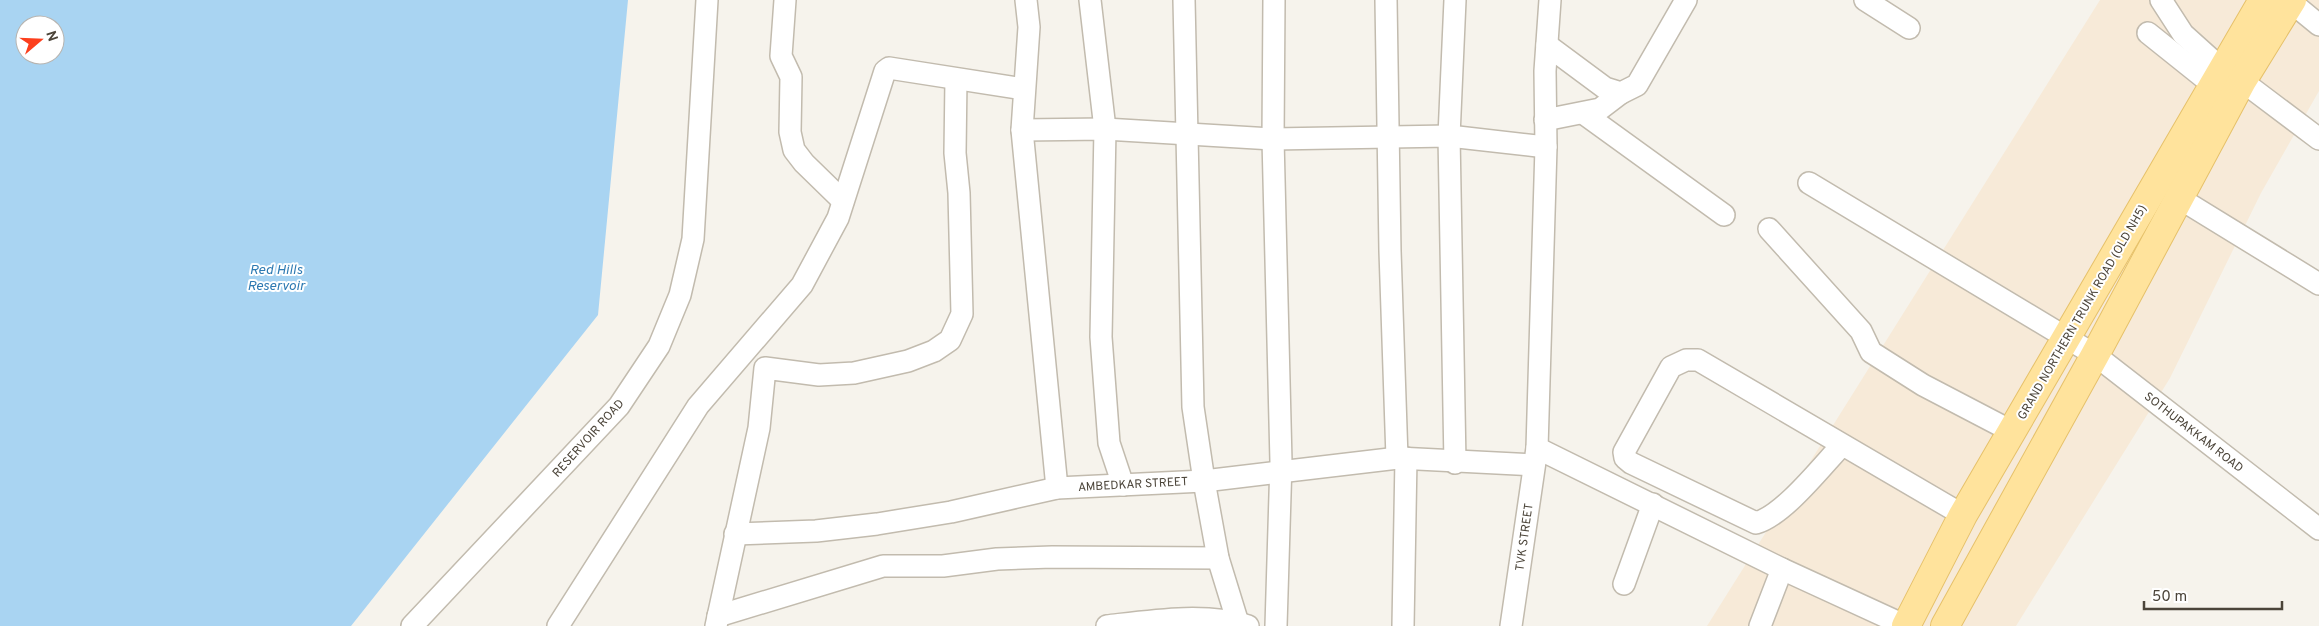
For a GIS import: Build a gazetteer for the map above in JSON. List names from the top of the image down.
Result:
{
  "streets": {
    "main road": ["GRAND NORTHERN TRUNK ROAD (OLD NH5)"],
    "street": [
      "SOTHUPAKKAM ROAD",
      "RESERVOIR ROAD",
      "AMBEDKAR STREET",
      "TVK STREET"
    ]
  },
  "crossings": [
    ["GRAND NORTHERN TRUNK ROAD (OLD NH5)", "SOTHUPAKKAM ROAD"],
    ["AMBEDKAR STREET", "TVK STREET"]
  ],
  "water": ["Red Hills Reservoir"],
  "scale_bar": "50 m",
  "north": "right"
}
